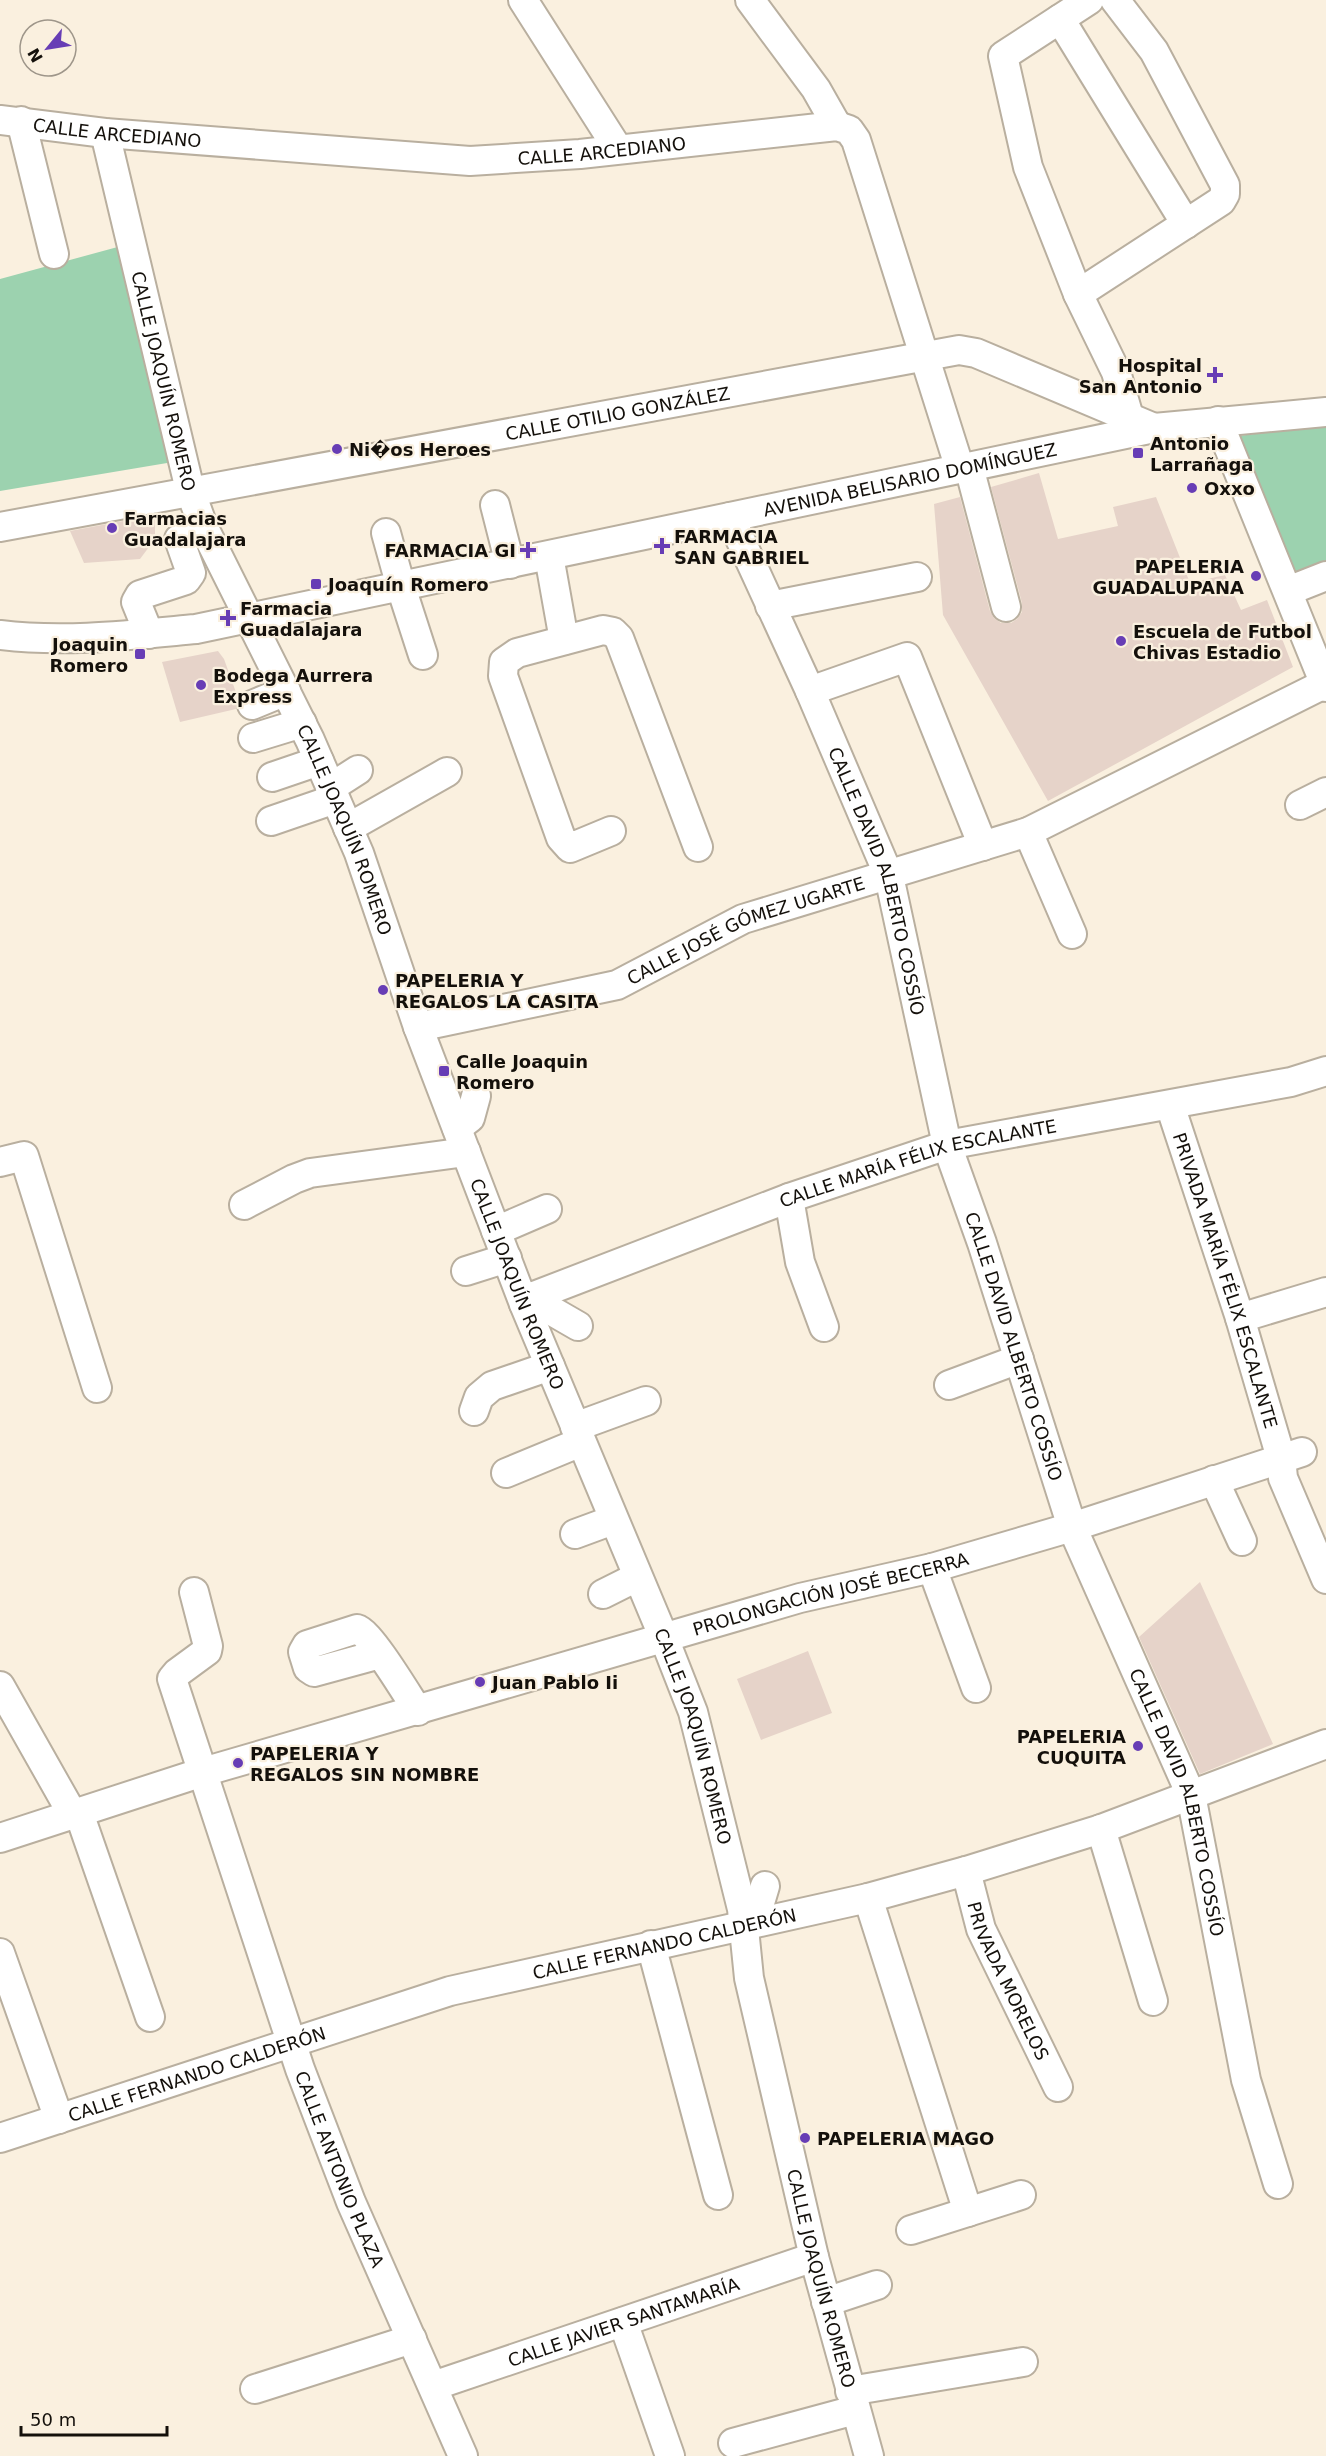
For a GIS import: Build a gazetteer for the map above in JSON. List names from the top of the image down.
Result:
{
  "streets": {
    "street": [
      "CALLE ARCEDIANO",
      "CALLE JOAQUÍN ROMERO",
      "CALLE OTILIO GONZÁLEZ",
      "AVENIDA BELISARIO DOMÍNGUEZ",
      "CALLE DAVID ALBERTO COSSÍO",
      "CALLE JOSÉ GÓMEZ UGARTE",
      "CALLE MARÍA FÉLIX ESCALANTE",
      "PRIVADA MARÍA FÉLIX ESCALANTE",
      "PROLONGACIÓN JOSÉ BECERRA",
      "CALLE FERNANDO CALDERÓN",
      "PRIVADA MORELOS",
      "CALLE ANTONIO PLAZA",
      "CALLE JAVIER SANTAMARÍA"
    ]
  },
  "crossings": [
    ["CALLE ARCEDIANO", "CALLE JOAQUÍN ROMERO"],
    ["CALLE JOAQUÍN ROMERO", "CALLE OTILIO GONZÁLEZ"],
    ["CALLE JOAQUÍN ROMERO", "AVENIDA BELISARIO DOMÍNGUEZ"],
    ["CALLE JOAQUÍN ROMERO", "CALLE JOSÉ GÓMEZ UGARTE"],
    ["CALLE JOAQUÍN ROMERO", "CALLE MARÍA FÉLIX ESCALANTE"],
    ["CALLE JOAQUÍN ROMERO", "PROLONGACIÓN JOSÉ BECERRA"],
    ["CALLE JOAQUÍN ROMERO", "CALLE FERNANDO CALDERÓN"],
    ["CALLE JOAQUÍN ROMERO", "CALLE JAVIER SANTAMARÍA"],
    ["CALLE OTILIO GONZÁLEZ", "AVENIDA BELISARIO DOMÍNGUEZ"],
    ["AVENIDA BELISARIO DOMÍNGUEZ", "CALLE DAVID ALBERTO COSSÍO"],
    ["CALLE DAVID ALBERTO COSSÍO", "CALLE JOSÉ GÓMEZ UGARTE"],
    ["CALLE DAVID ALBERTO COSSÍO", "CALLE MARÍA FÉLIX ESCALANTE"],
    ["CALLE DAVID ALBERTO COSSÍO", "PROLONGACIÓN JOSÉ BECERRA"],
    ["CALLE DAVID ALBERTO COSSÍO", "CALLE FERNANDO CALDERÓN"],
    ["CALLE MARÍA FÉLIX ESCALANTE", "PRIVADA MARÍA FÉLIX ESCALANTE"],
    ["PRIVADA MARÍA FÉLIX ESCALANTE", "PROLONGACIÓN JOSÉ BECERRA"],
    ["PROLONGACIÓN JOSÉ BECERRA", "CALLE ANTONIO PLAZA"],
    ["CALLE FERNANDO CALDERÓN", "PRIVADA MORELOS"],
    ["CALLE FERNANDO CALDERÓN", "CALLE ANTONIO PLAZA"],
    ["CALLE ANTONIO PLAZA", "CALLE JAVIER SANTAMARÍA"]
  ],
  "places": {
    "health": [
      "Hospital San Antonio",
      "FARMACIA SAN GABRIEL",
      "FARMACIA GI",
      "Farmacia Guadalajara"
    ],
    "other": [
      "Ni�os Heroes",
      "Oxxo",
      "Farmacias Guadalajara",
      "PAPELERIA GUADALUPANA",
      "Escuela de Futbol Chivas Estadio",
      "Bodega Aurrera Express",
      "PAPELERIA Y REGALOS LA CASITA",
      "Juan Pablo Ii",
      "PAPELERIA CUQUITA",
      "PAPELERIA Y REGALOS SIN NOMBRE",
      "PAPELERIA MAGO"
    ],
    "transit": [
      "Antonio Larrañaga",
      "Joaquín Romero",
      "Joaquin Romero",
      "Calle Joaquin Romero"
    ]
  },
  "scale_bar": "50 m",
  "north": "bottom left"
}
